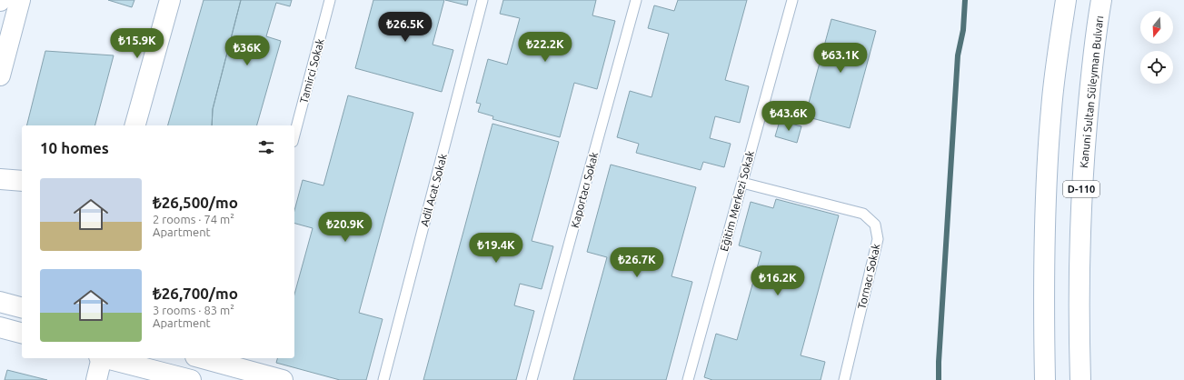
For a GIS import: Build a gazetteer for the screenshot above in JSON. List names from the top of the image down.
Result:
{
  "streets": {
    "main road": ["Kanuni Sultan Süleyman Bulvarı", "D-110"],
    "lane": [
      "Tamirci Sokak",
      "Adil Acat Sokak",
      "Kaportacı Sokak",
      "Eğitim Merkezi Sokak",
      "Tornacı Sokak"
    ]
  },
  "crossings": [
    ["Eğitim Merkezi Sokak", "Tornacı Sokak"]
  ],
  "north": "bottom",
  "page": {
    "price": [
      "₺26.5K",
      "₺15.9K",
      "₺22.2K",
      "₺36K",
      "₺63.1K",
      "₺43.6K",
      "₺20.9K",
      "₺19.4K",
      "₺26.7K",
      "₺16.2K"
    ],
    "heading": "10 homes",
    "list": [
      {
        "name": "₺26,500/mo",
        "note": "2 rooms · 74 m² · Apartment"
      },
      {
        "name": "₺26,700/mo",
        "note": "3 rooms · 83 m² · Apartment"
      }
    ]
  }
}
